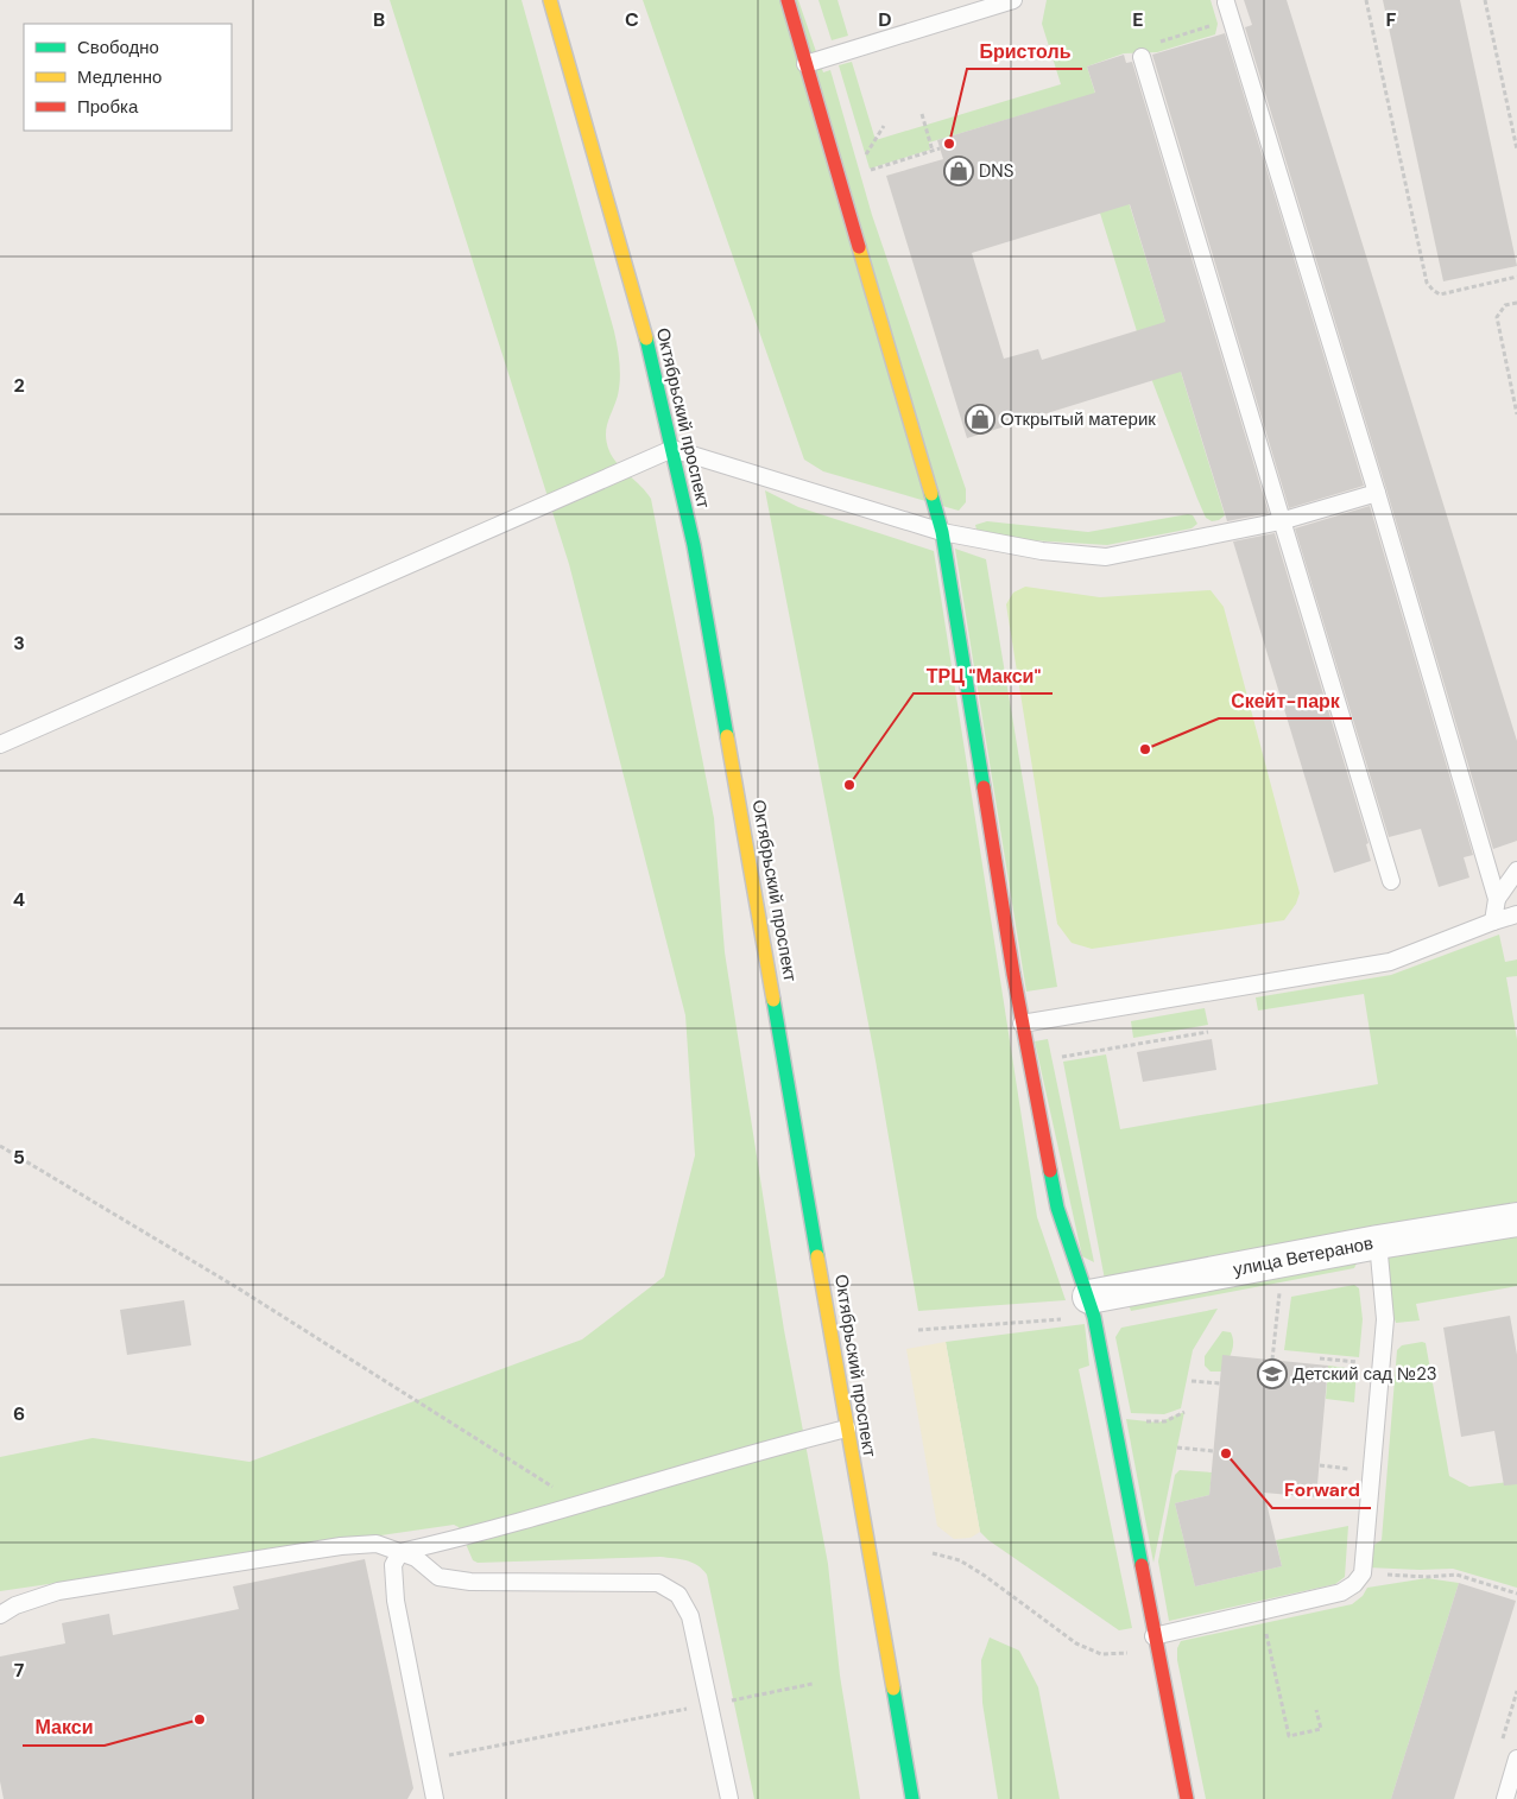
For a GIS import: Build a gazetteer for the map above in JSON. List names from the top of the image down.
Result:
{
  "streets": {
    "street": ["Октябрьский проспект", "улица Ветеранов"]
  },
  "places": {
    "other": [
      "Бристоль",
      "Скейт-парк",
      "ТРЦ \"Макси\"",
      "Forward",
      "Макси"
    ],
    "shop": ["DNS", "Открытый материк"],
    "school or university": ["Детский сад №23"]
  },
  "legend": ["Свободно", "Медленно", "Пробка"],
  "grid": {
    "columns": [
      "B",
      "C",
      "D",
      "E",
      "F"
    ],
    "rows": [
      "2",
      "3",
      "4",
      "5",
      "6",
      "7"
    ]
  }
}
